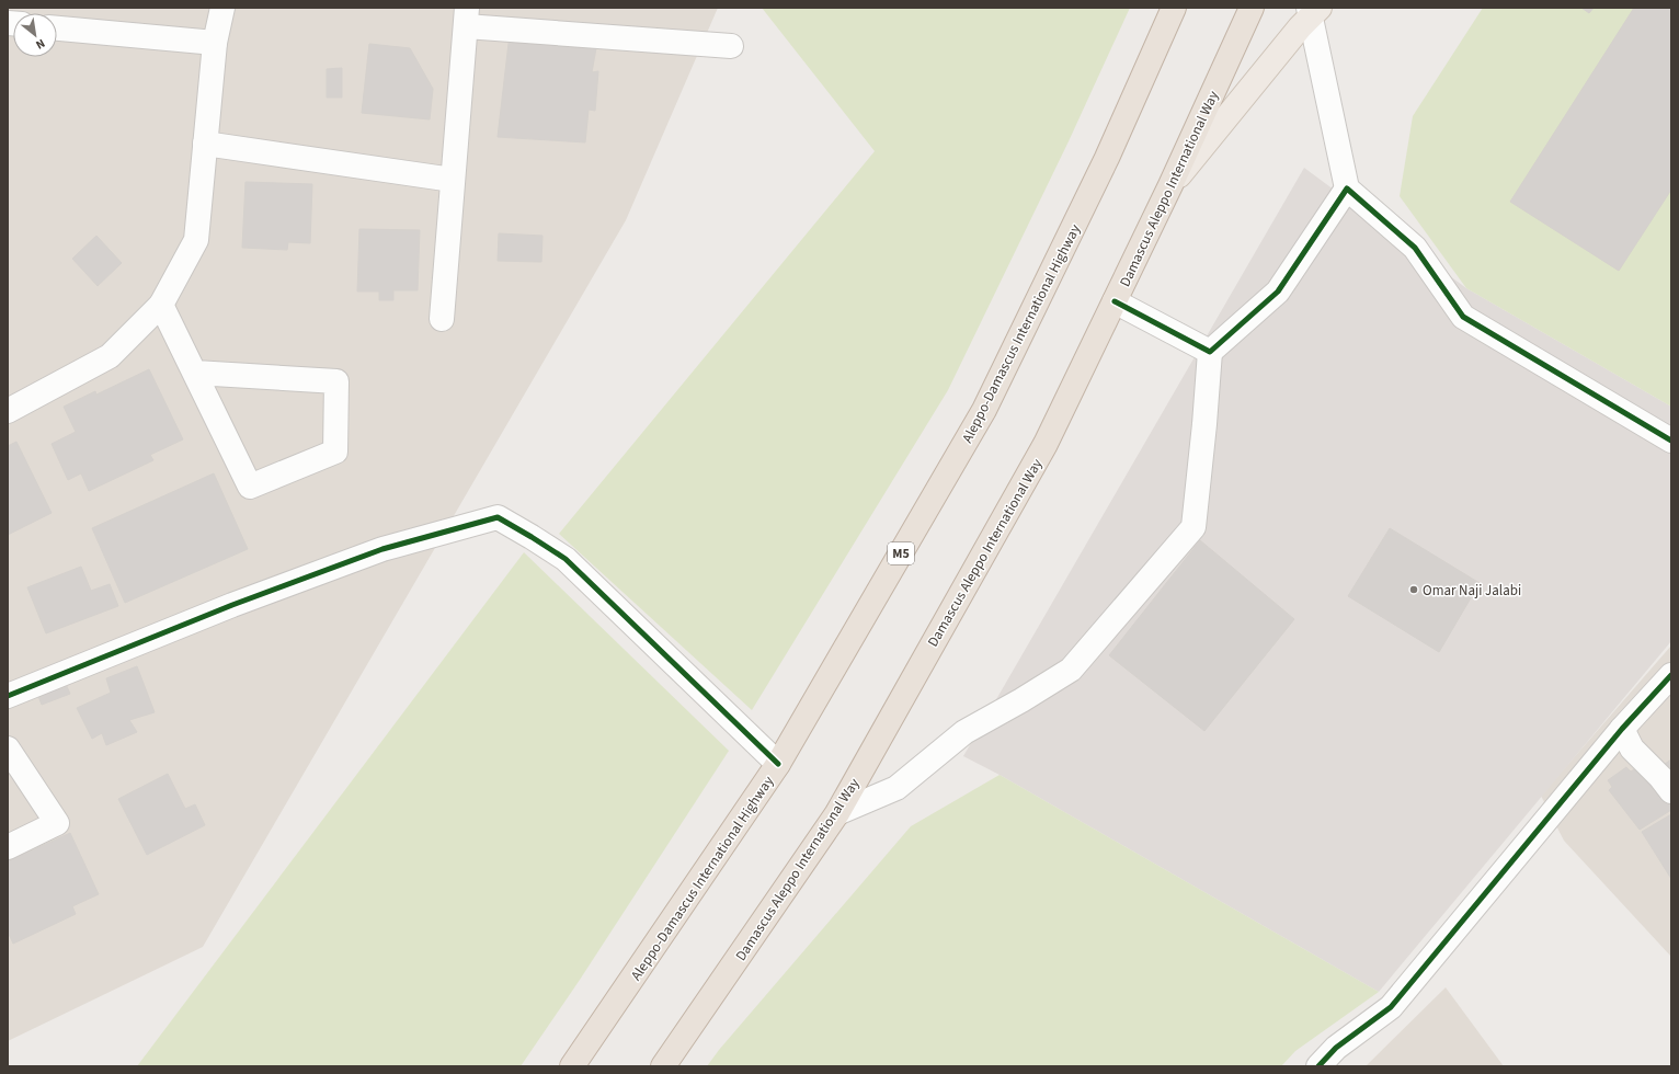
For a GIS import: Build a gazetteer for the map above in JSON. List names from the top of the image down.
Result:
{
  "streets": {
    "highway": ["Damascus Aleppo International Way", "Aleppo-Damascus International Highway", "M5"]
  },
  "places": ["Omar Naji Jalabi"],
  "north": "bottom right"
}
